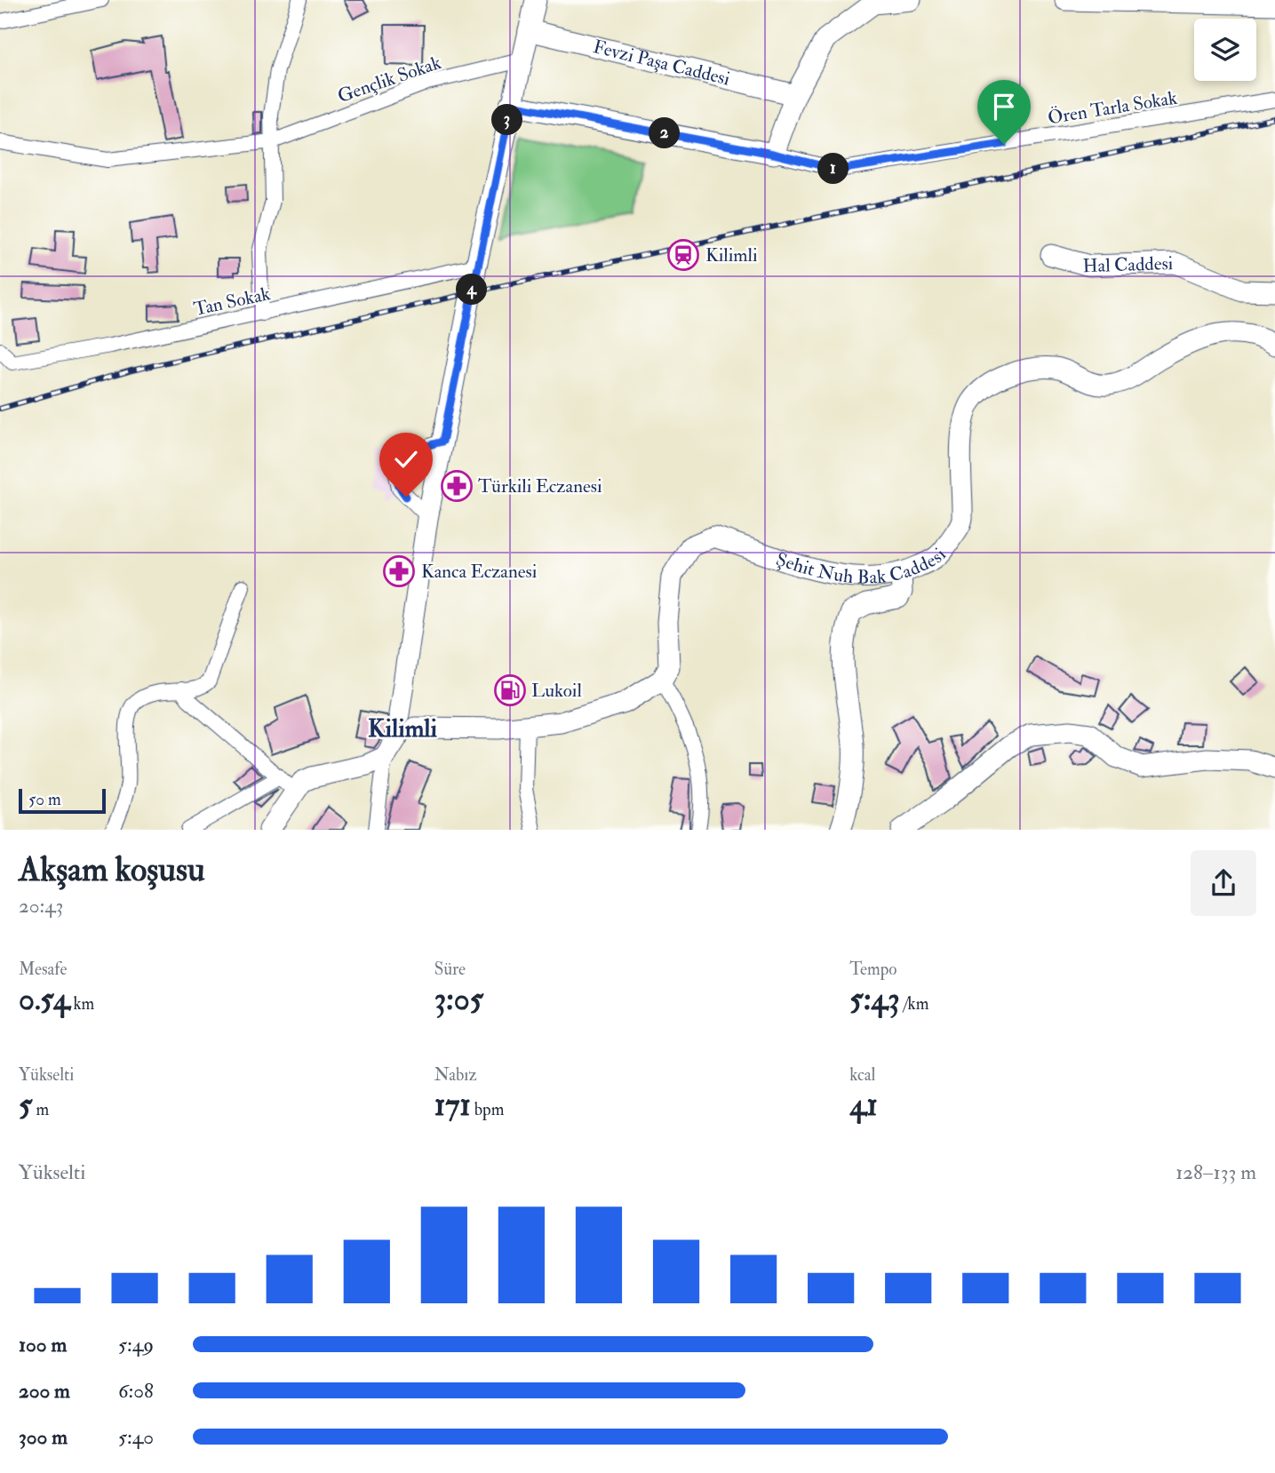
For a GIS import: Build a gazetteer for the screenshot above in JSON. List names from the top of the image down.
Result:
{
  "streets": {
    "main road": ["Fevzi Paşa Caddesi", "Hal Caddesi", "Şehit Nuh Bak Caddesi"],
    "street": ["Gençlik Sokak", "Ören Tarla Sokak", "Tan Sokak"]
  },
  "districts": ["Kilimli"],
  "places": {
    "station": ["Kilimli"],
    "pharmacy": ["Türkili Eczanesi", "Kanca Eczanesi"],
    "fuel station": ["Lukoil"]
  },
  "scale_bar": "50 m",
  "page": {
    "pins": [
      "3",
      "2",
      "1",
      "4"
    ],
    "scale": "50 m",
    "heading": ["Akşam koşusu", "20:43"],
    "stats": [
      ["Mesafe", "0.54 km"],
      ["Süre", "3:05"],
      ["Tempo", "5:43 /km"],
      ["Yükselti", "5 m"],
      ["Nabız", "171 bpm"],
      ["kcal", "41"]
    ],
    "chart": ["Yükselti", "128–133 m"],
    "list": [
      {
        "name": "100 m",
        "note": "5:49"
      },
      {
        "name": "200 m",
        "note": "6:08"
      },
      {
        "name": "300 m",
        "note": "5:40"
      }
    ]
  }
}
